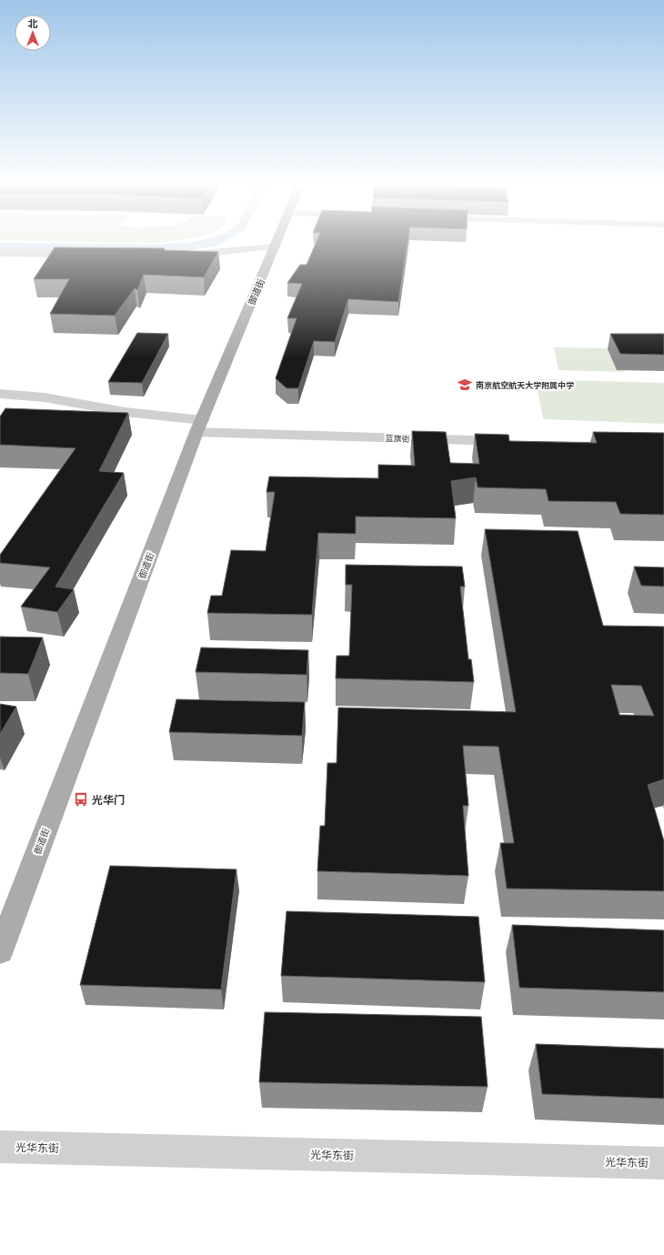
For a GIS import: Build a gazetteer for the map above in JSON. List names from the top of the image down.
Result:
{
  "streets": {
    "main road": ["御道街"],
    "street": ["蓝旗街", "光华东街"]
  },
  "crossings": [
    ["御道街", "蓝旗街"]
  ],
  "places": {
    "school or university": ["南京航空航天大学附属中学"],
    "bus stop": ["光华门"]
  },
  "north": "top"
}
